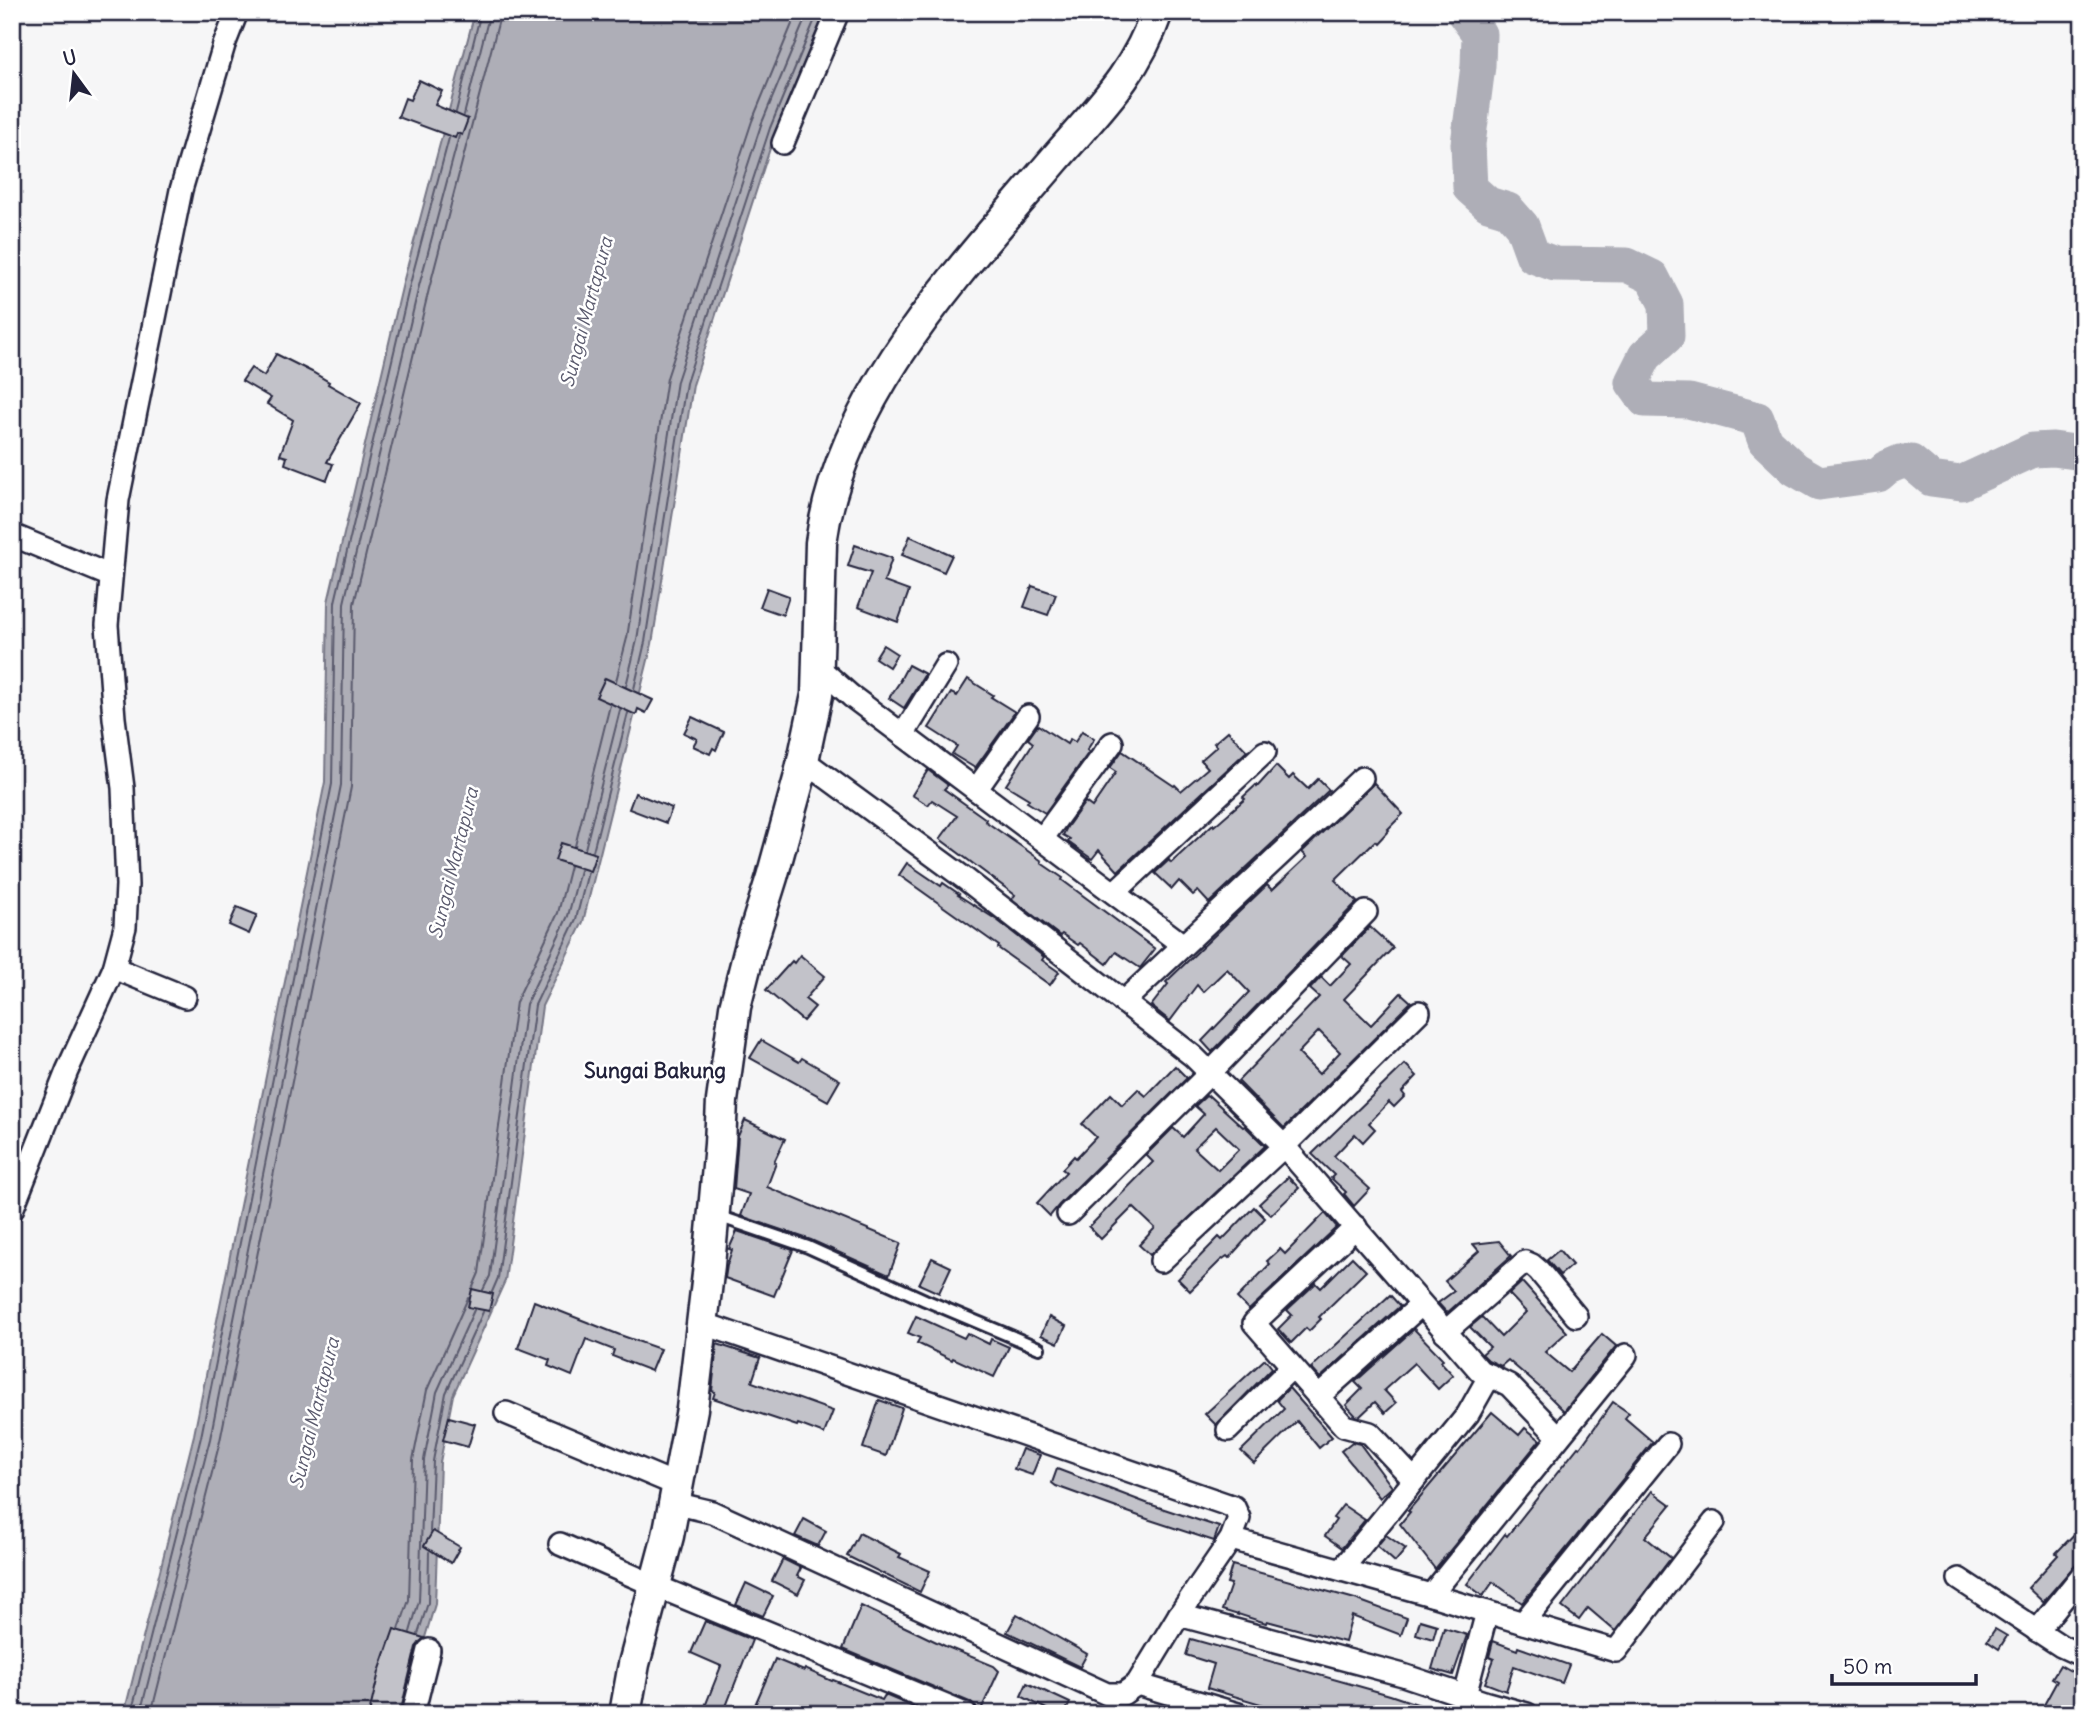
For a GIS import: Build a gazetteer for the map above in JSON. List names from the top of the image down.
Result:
{
  "districts": ["Sungai Bakung"],
  "water": ["Sungai Martapura"],
  "scale_bar": "50 m",
  "north": "top"
}
